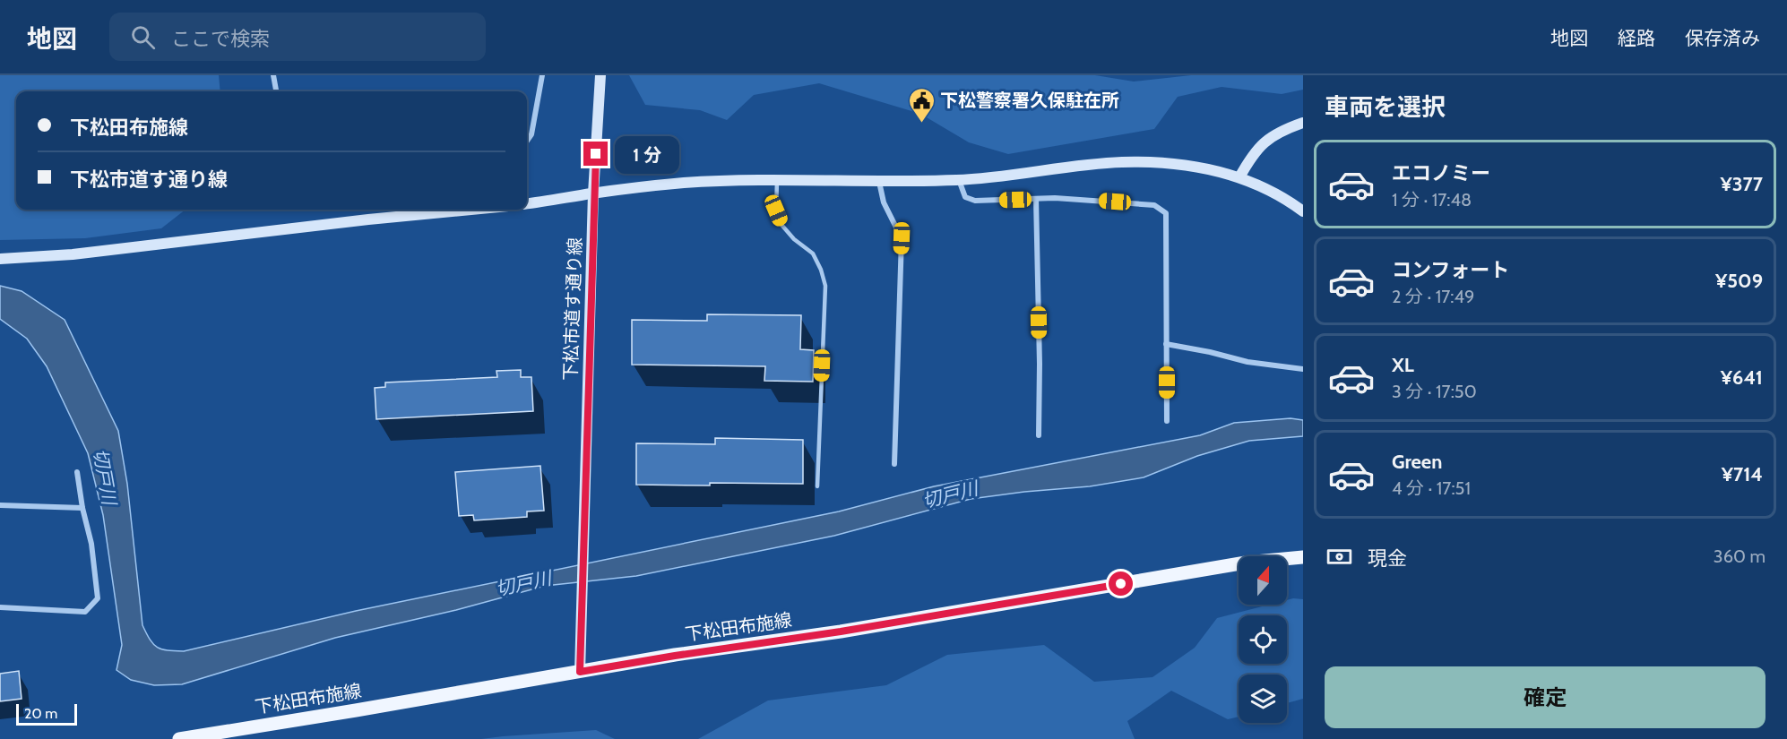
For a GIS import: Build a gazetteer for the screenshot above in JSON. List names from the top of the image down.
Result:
{
  "streets": {
    "main road": ["下松田布施線"],
    "street": ["下松市道す通り線"]
  },
  "crossings": [
    ["下松市道す通り線", "下松田布施線"]
  ],
  "water": ["切戸川"],
  "places": {
    "public building": ["下松警察署久保駐在所"]
  },
  "scale_bar": "20 m",
  "north": "top",
  "page": {
    "header": "地図",
    "search": "ここで検索",
    "nav": ["地図", "経路", "保存済み"],
    "heading": "車両を選択",
    "banner": ["下松田布施線", "下松市道す通り線"],
    "bubble": "1 分",
    "list": [
      {
        "name": "エコノミー",
        "note": "1 分 · 17:48",
        "value": "¥377"
      },
      {
        "name": "コンフォート",
        "note": "2 分 · 17:49",
        "value": "¥509"
      },
      {
        "name": "XL",
        "note": "3 分 · 17:50",
        "value": "¥641"
      },
      {
        "name": "Green",
        "note": "4 分 · 17:51",
        "value": "¥714"
      }
    ],
    "pay": ["現金", "360 m"],
    "buttons": "確定",
    "scale": "20 m"
  }
}
